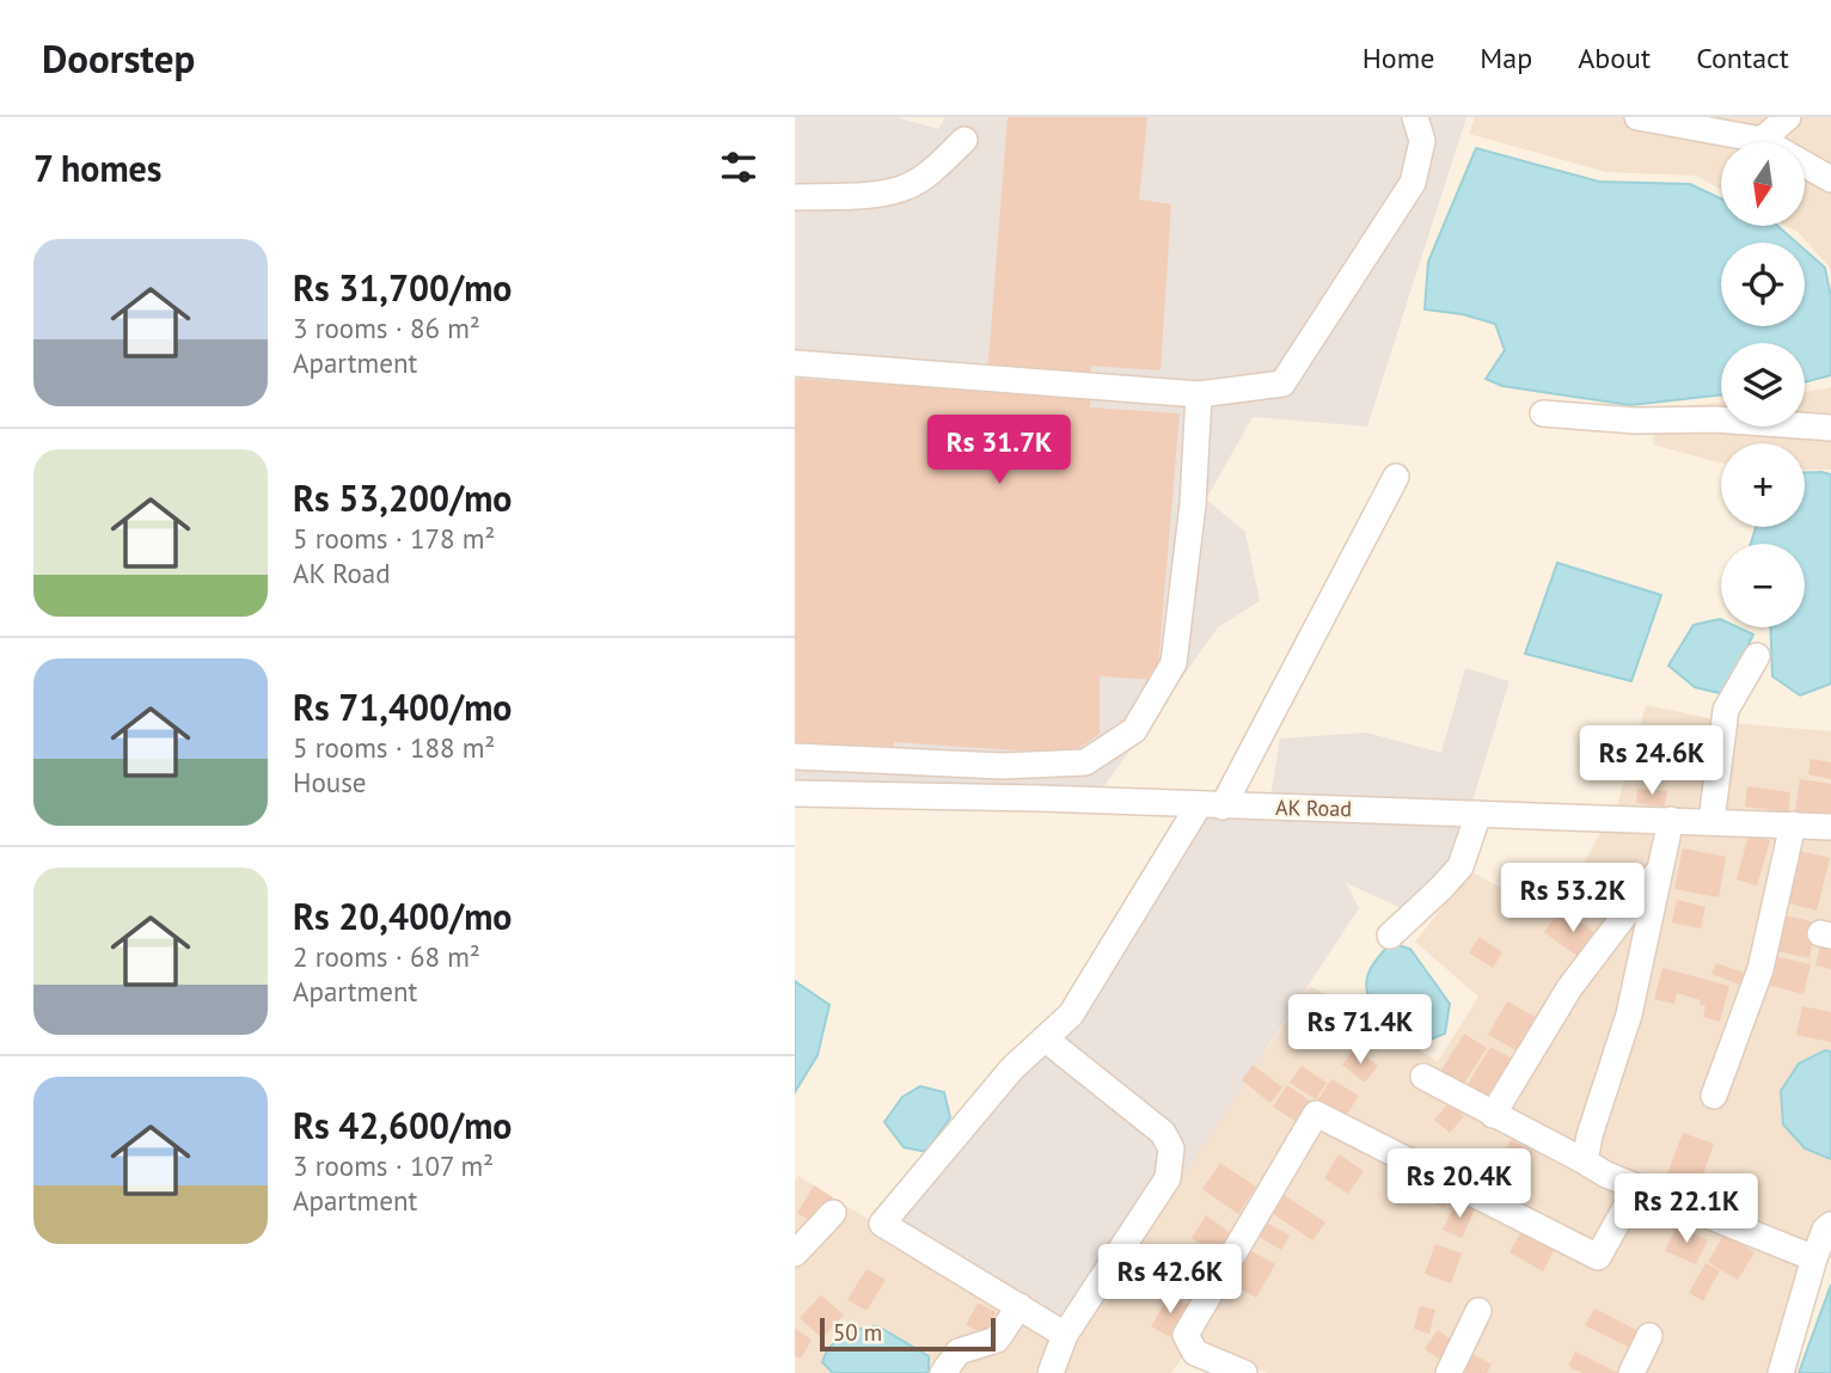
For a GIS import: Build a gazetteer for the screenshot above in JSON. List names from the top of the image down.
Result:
{
  "streets": {
    "street": ["AK Road"]
  },
  "scale_bar": "50 m",
  "north": "bottom",
  "page": {
    "header": "Doorstep",
    "nav": [
      "Home",
      "Map",
      "About",
      "Contact"
    ],
    "heading": "7 homes",
    "map_buttons": ["+", "−"],
    "list": [
      {
        "name": "Rs 31,700/mo",
        "note": "3 rooms · 86 m² · Apartment"
      },
      {
        "name": "Rs 53,200/mo",
        "note": "5 rooms · 178 m² · AK Road"
      },
      {
        "name": "Rs 71,400/mo",
        "note": "5 rooms · 188 m² · House"
      },
      {
        "name": "Rs 20,400/mo",
        "note": "2 rooms · 68 m² · Apartment"
      },
      {
        "name": "Rs 42,600/mo",
        "note": "3 rooms · 107 m² · Apartment"
      }
    ],
    "price": [
      "Rs 31.7K",
      "Rs 24.6K",
      "Rs 53.2K",
      "Rs 71.4K",
      "Rs 20.4K",
      "Rs 22.1K",
      "Rs 42.6K"
    ],
    "scale": "50 m"
  }
}
